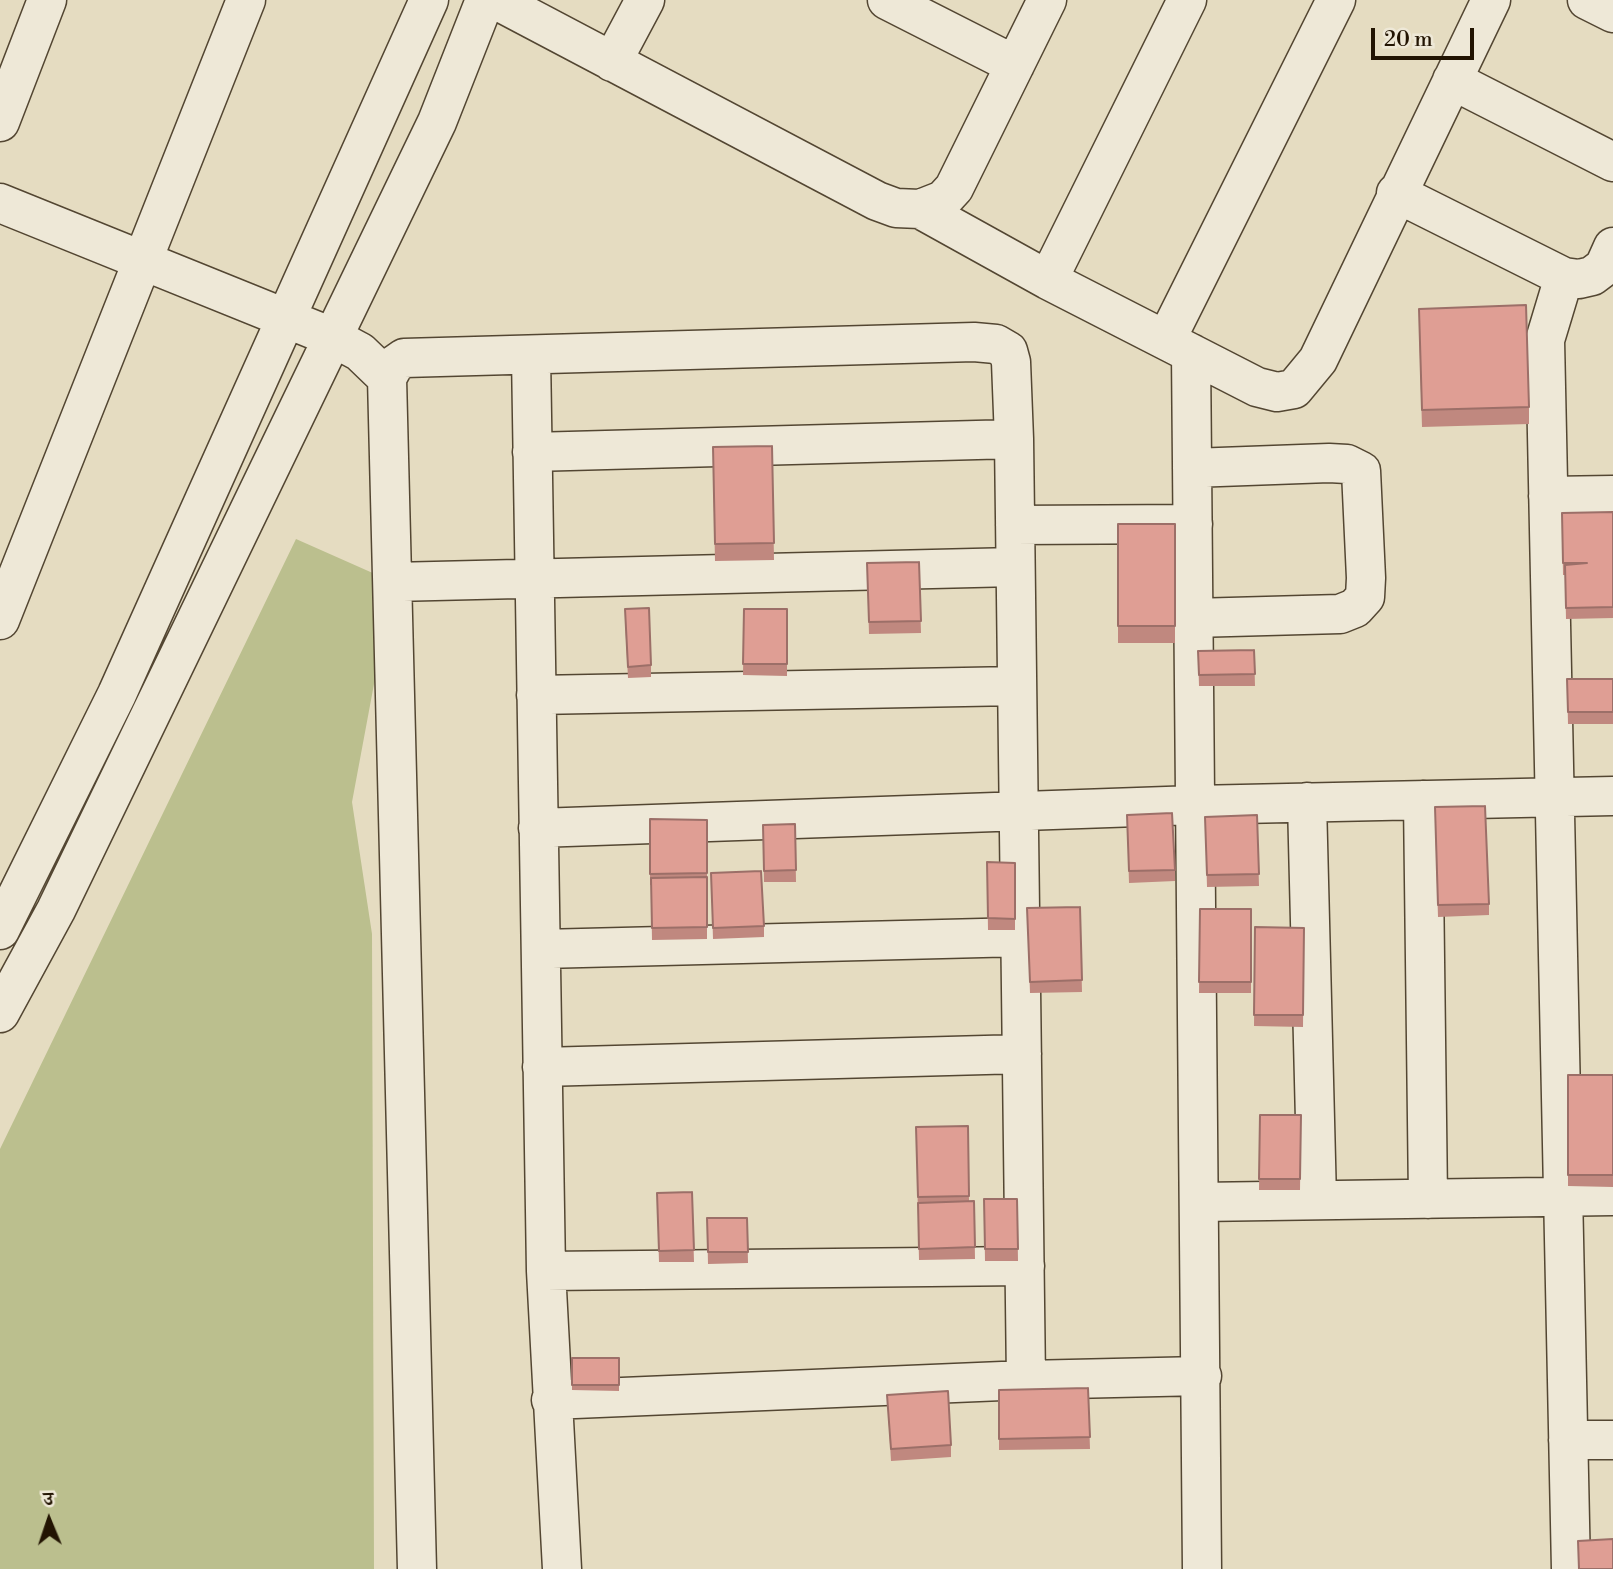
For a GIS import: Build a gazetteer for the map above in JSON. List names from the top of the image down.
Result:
{
  "scale_bar": "20 m",
  "north": "top"
}
